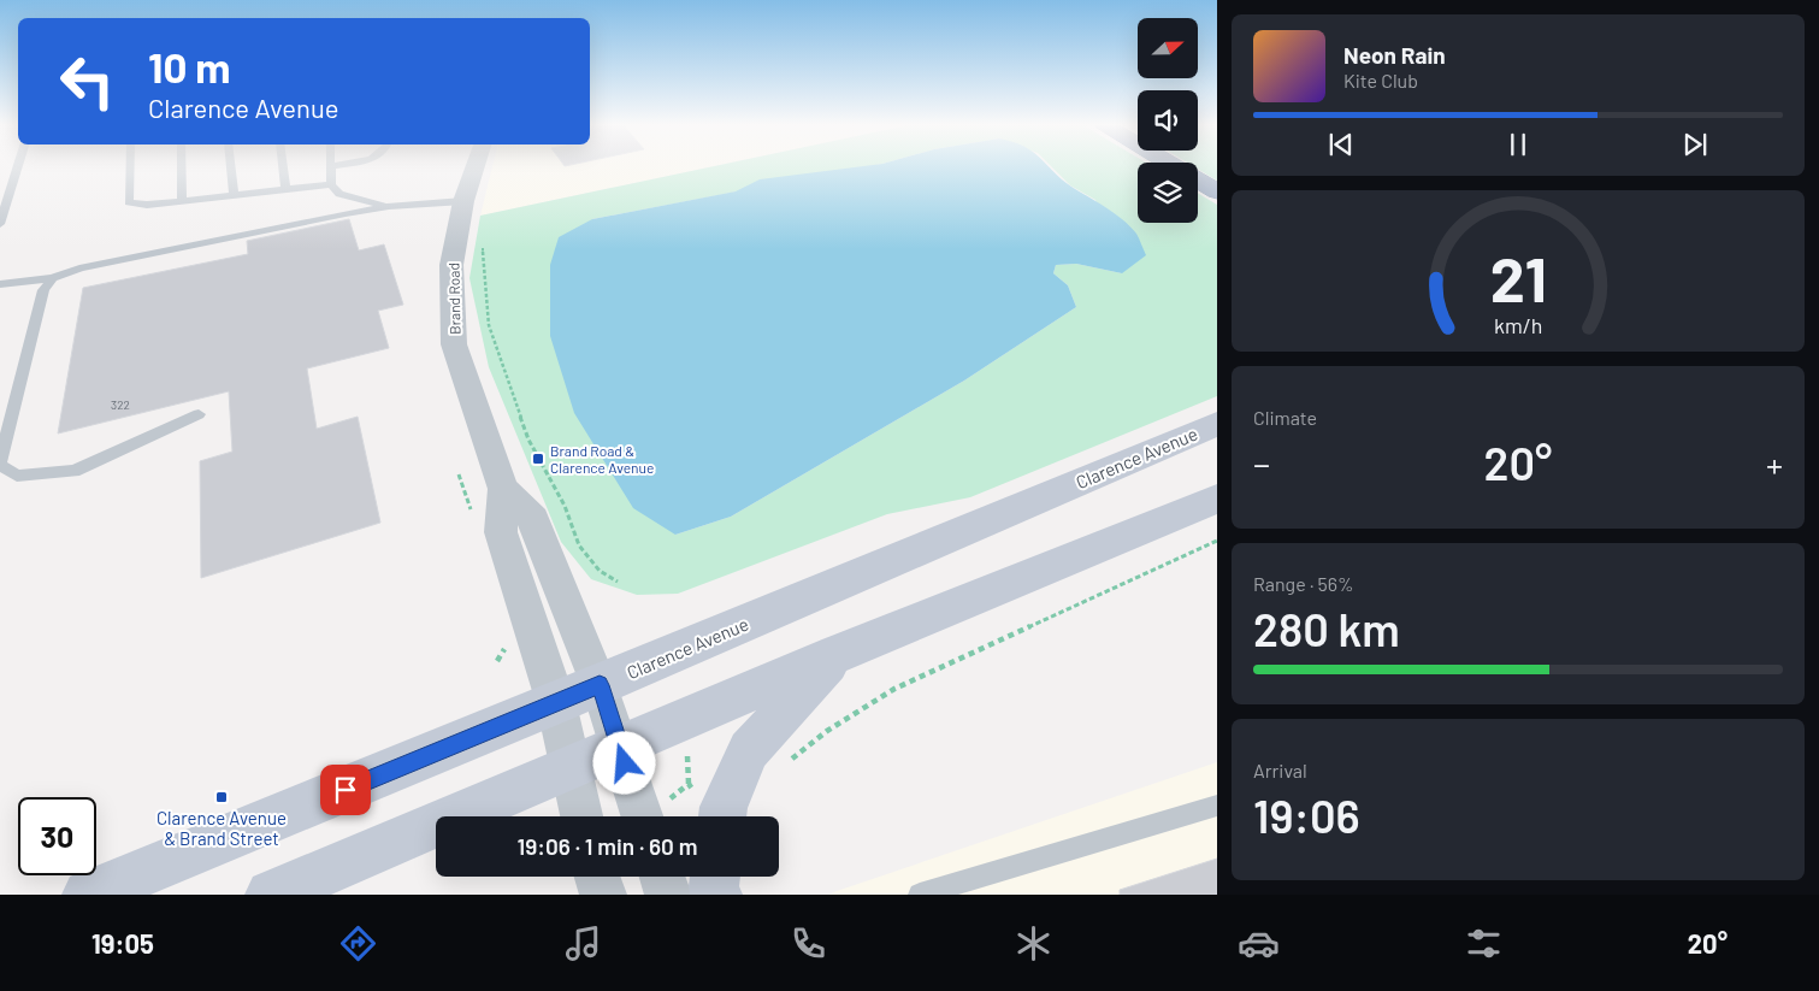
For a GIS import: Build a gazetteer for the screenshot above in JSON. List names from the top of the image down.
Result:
{
  "streets": {
    "main road": ["Clarence Avenue"],
    "street": ["Brand Road"]
  },
  "crossings": [
    ["Brand Road", "Clarence Avenue"]
  ],
  "places": {
    "transit": ["Brand Road & Clarence Avenue", "Clarence Avenue & Brand Street"]
  },
  "house_numbers": ["322"],
  "north": "right",
  "page": {
    "turn": ["10 m", "Clarence Avenue"],
    "song": ["Neon Rain", "Kite Club"],
    "tile": [
      "Climate",
      ["Range · 56%", "280 km"],
      ["Arrival", "19:06"]
    ],
    "heat": ["−", "20°", "+"],
    "limit": "30",
    "trip": "19:06 · 1 min · 60 m",
    "tabs": ["19:05", "20°"],
    "gauge": ["21", "km/h"]
  }
}
